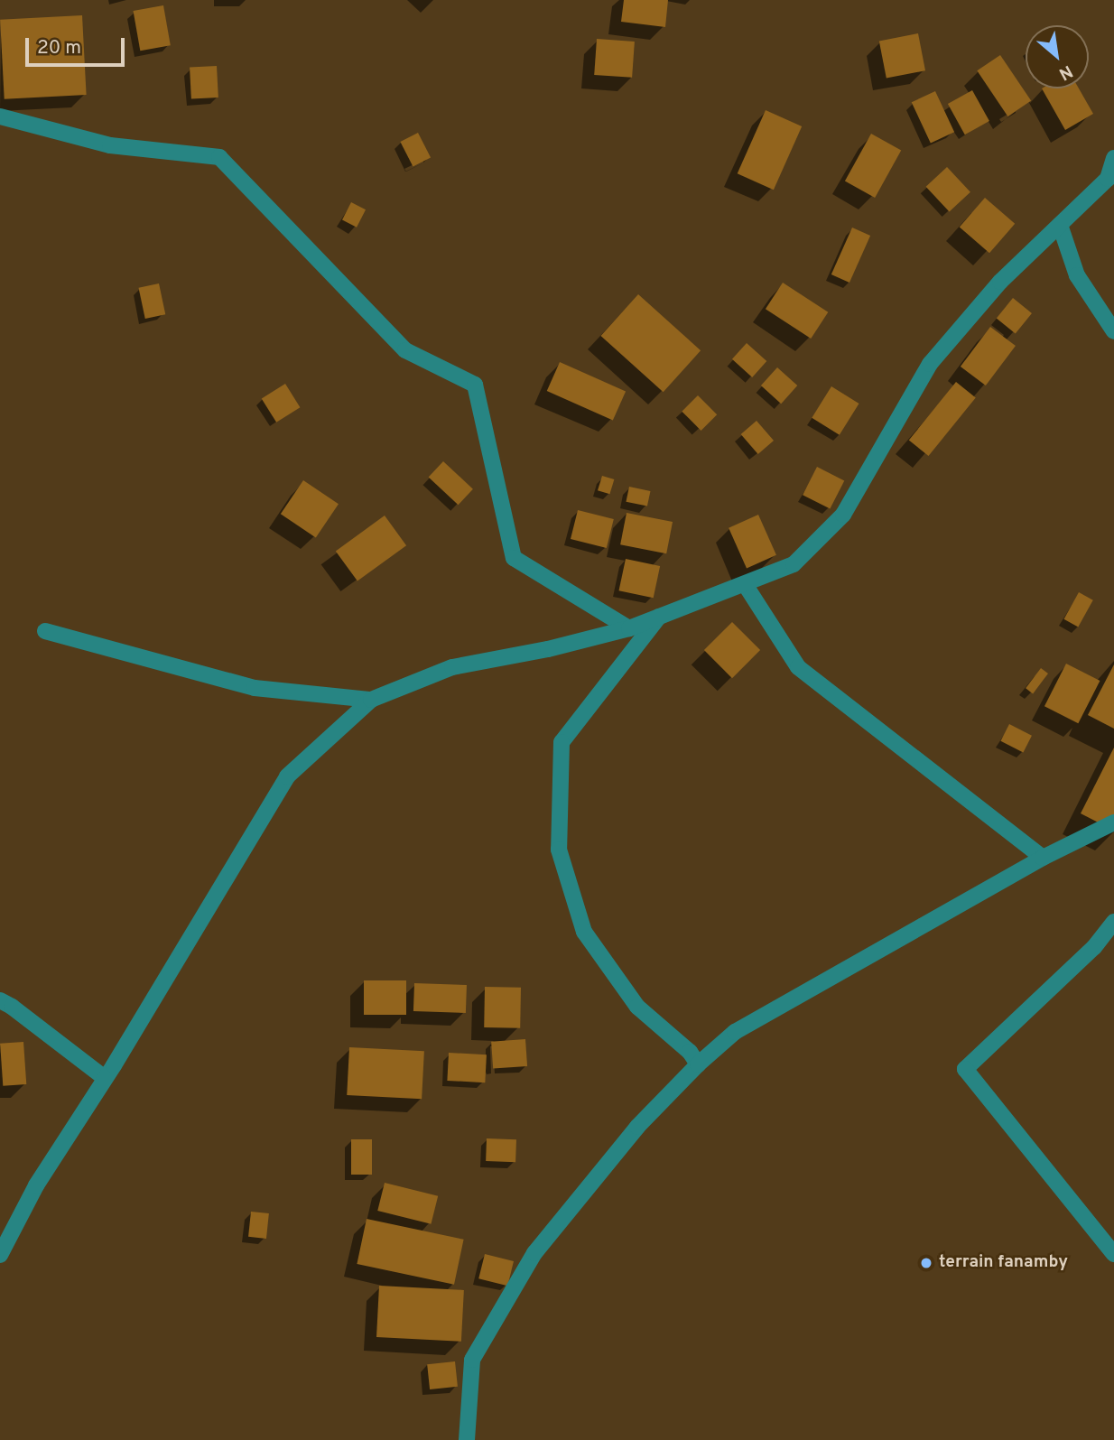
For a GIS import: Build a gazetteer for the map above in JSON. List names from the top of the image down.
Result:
{
  "places": ["terrain fanamby"],
  "scale_bar": "20 m",
  "north": "bottom right"
}
